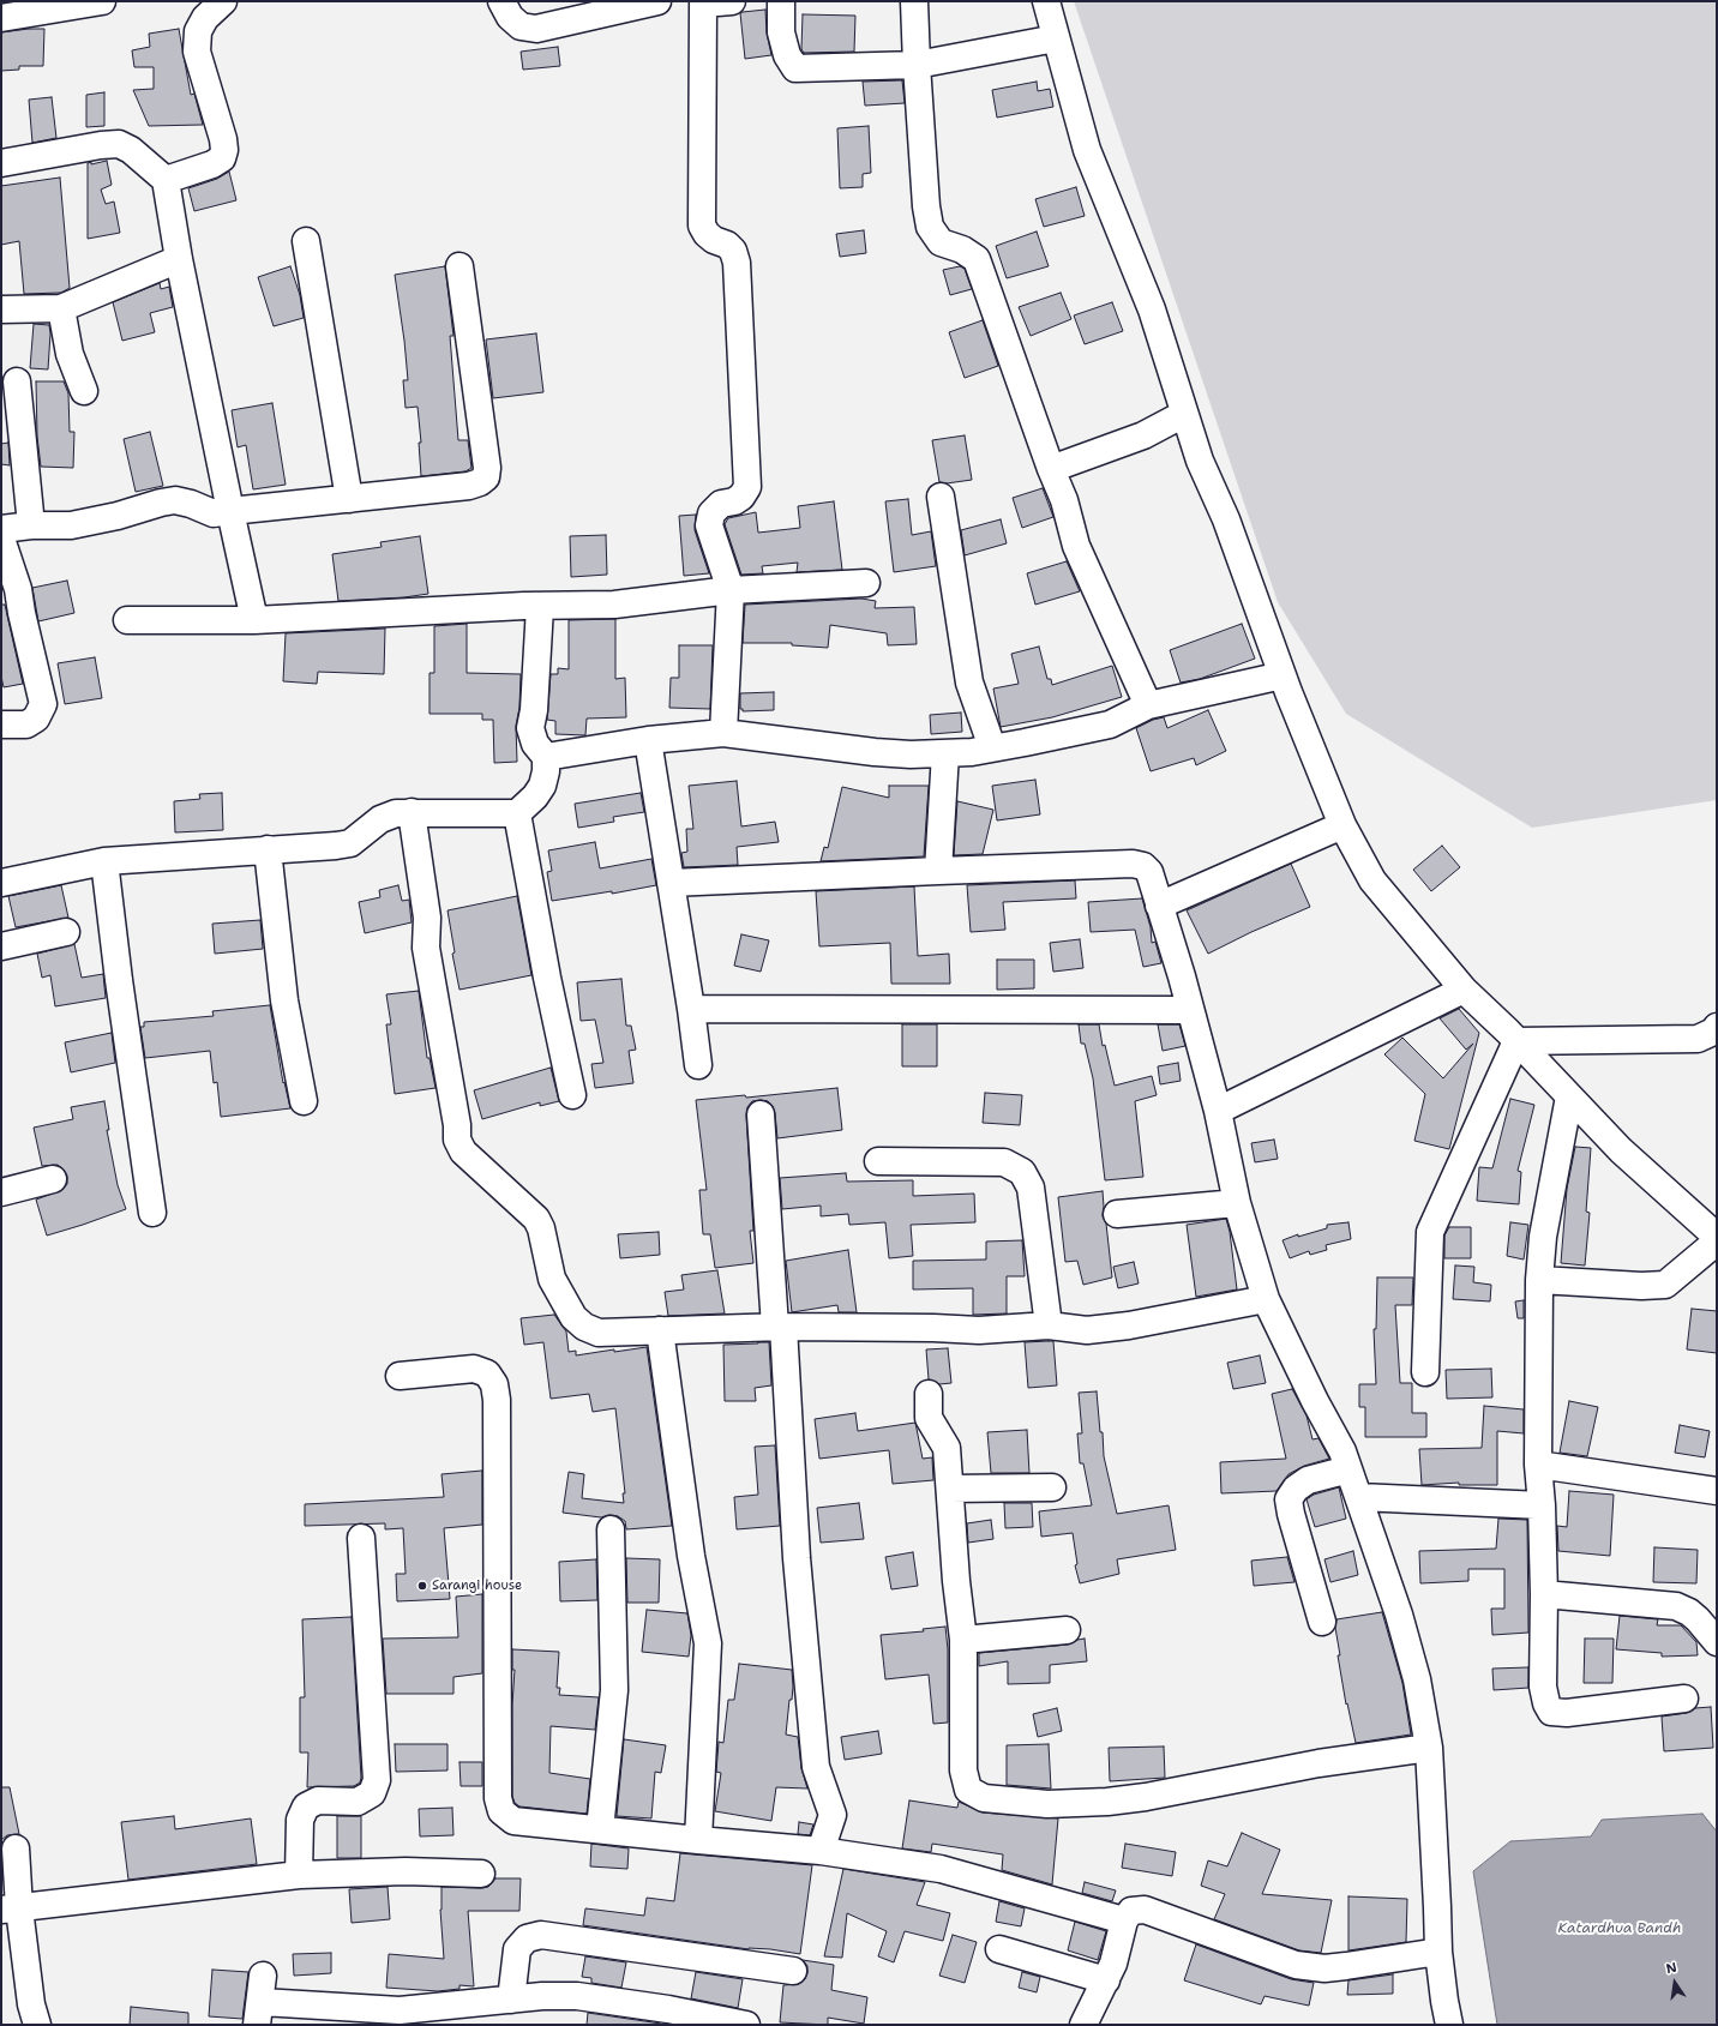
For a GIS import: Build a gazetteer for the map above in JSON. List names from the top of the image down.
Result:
{
  "water": ["Katardhua Bandh"],
  "places": ["Sarangi house"],
  "north": "top"
}
